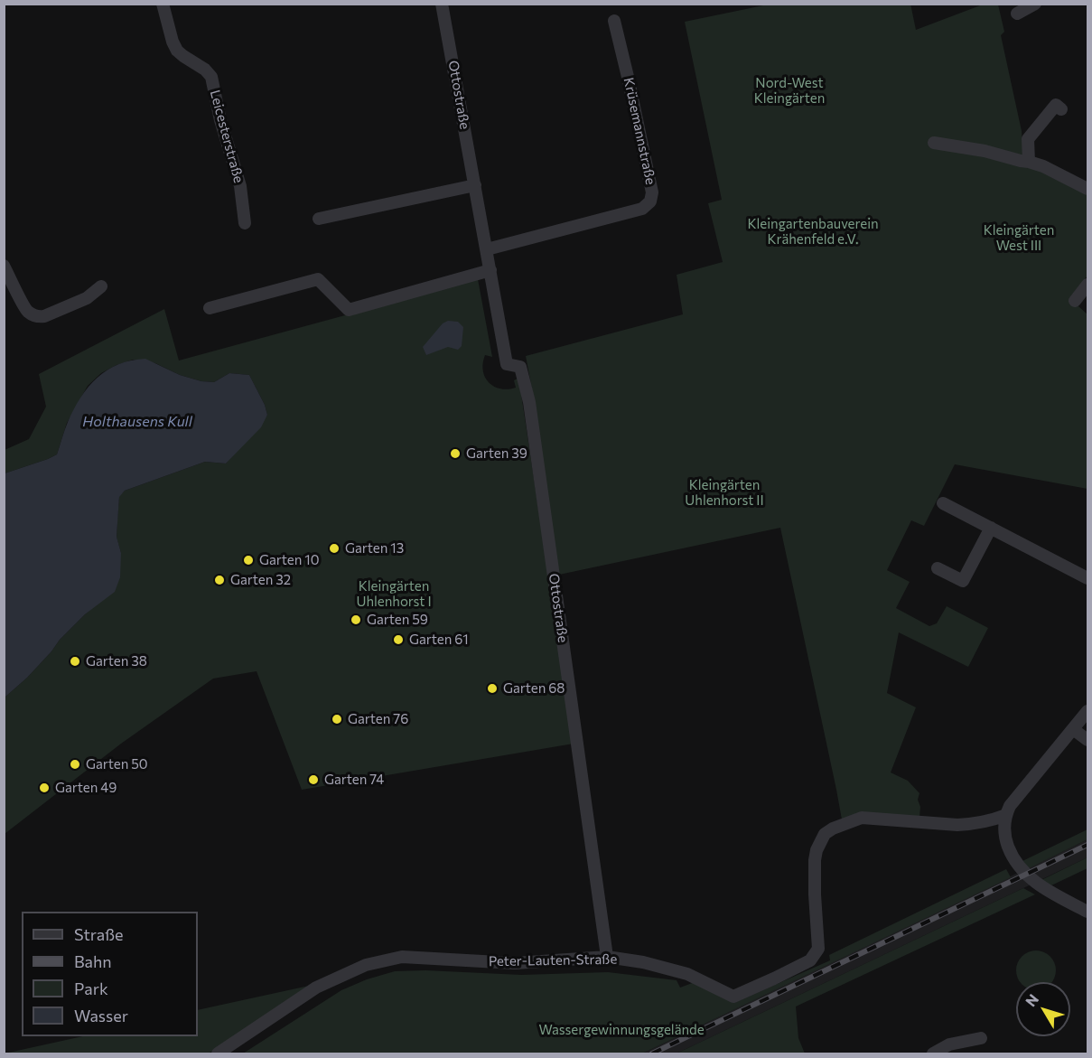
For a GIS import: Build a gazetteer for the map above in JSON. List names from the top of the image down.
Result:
{
  "streets": {
    "street": [
      "Ottostraße",
      "Krüsemannstraße",
      "Leicesterstraße",
      "Peter-Lauten-Straße"
    ]
  },
  "crossings": [
    ["Ottostraße", "Krüsemannstraße"],
    ["Ottostraße", "Peter-Lauten-Straße"]
  ],
  "water": ["Holthausens Kull"],
  "parks": [
    "Nord-West Kleingärten",
    "Kleingartenbauverein Krähenfeld e.V.",
    "Kleingärten West III",
    "Kleingärten Uhlenhorst II",
    "Kleingärten Uhlenhorst I",
    "Wassergewinnungsgelände"
  ],
  "places": [
    "Garten 39",
    "Garten 13",
    "Garten 10",
    "Garten 32",
    "Garten 59",
    "Garten 61",
    "Garten 38",
    "Garten 68",
    "Garten 76",
    "Garten 50",
    "Garten 74",
    "Garten 49"
  ],
  "legend": [
    "Straße",
    "Bahn",
    "Park",
    "Wasser"
  ],
  "north": "top left"
}
